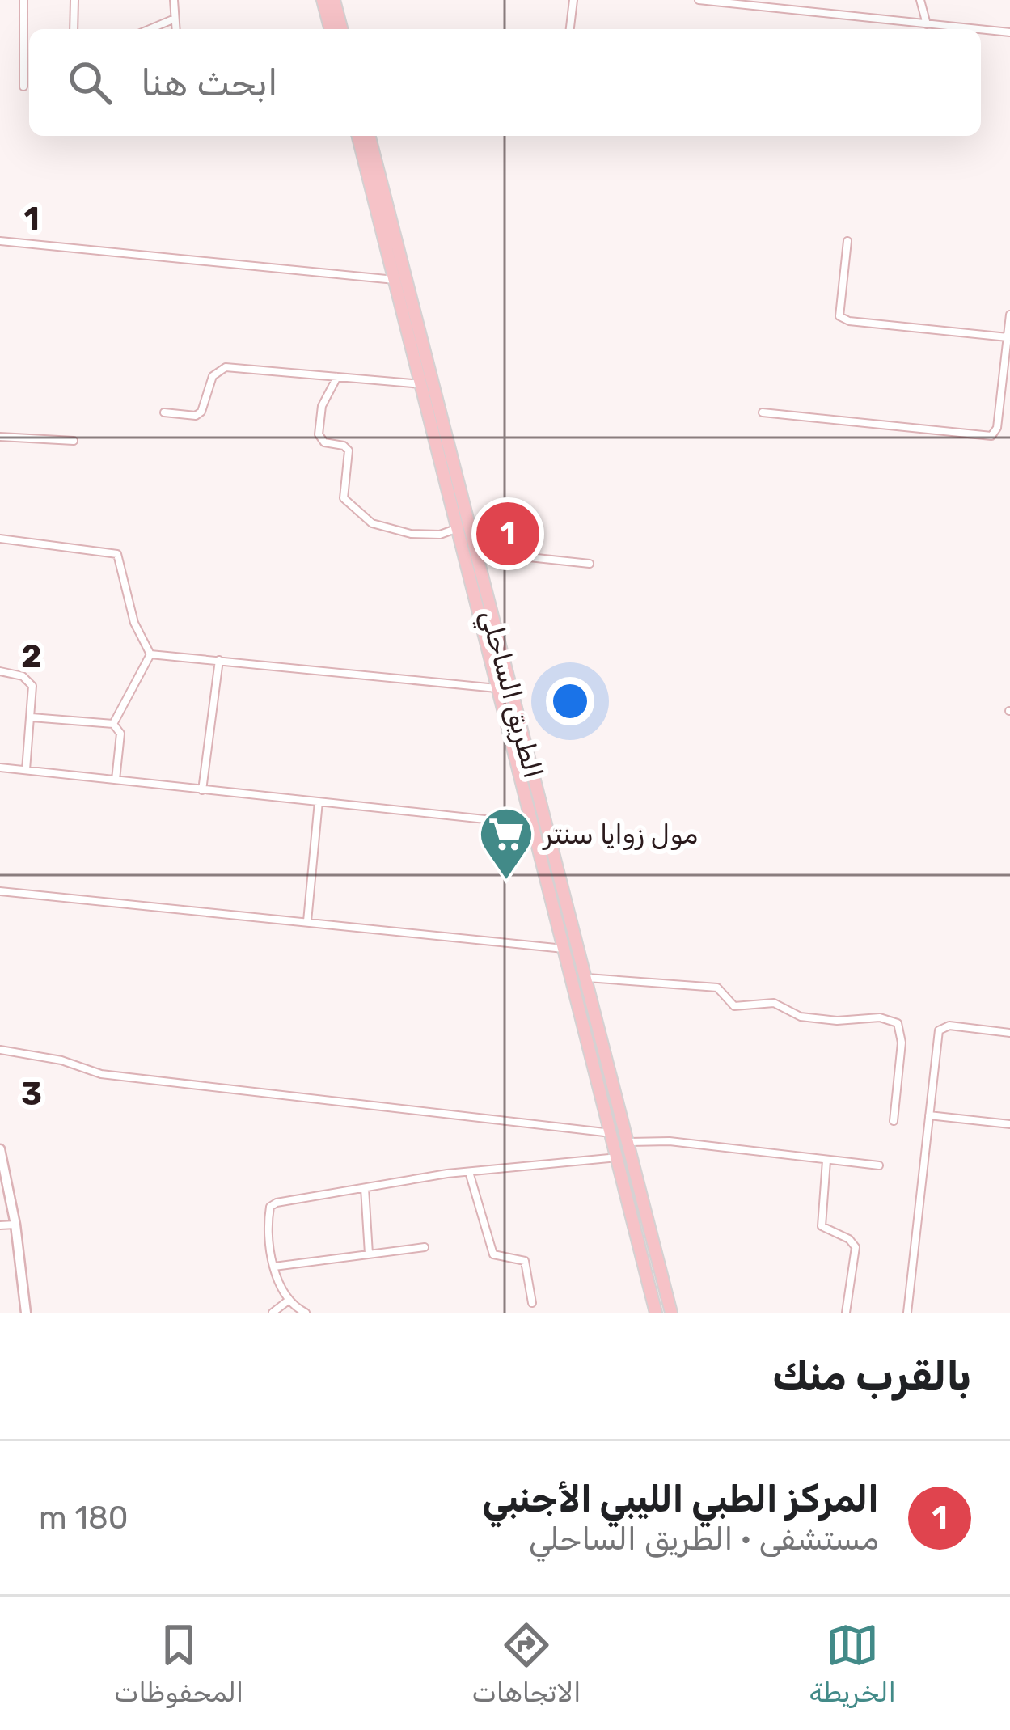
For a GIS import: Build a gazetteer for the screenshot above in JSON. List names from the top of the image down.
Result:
{
  "streets": {
    "highway": ["الطريق الساحلي"]
  },
  "places": {
    "supermarket": ["مول زوايا سنتر"]
  },
  "page": {
    "search": "ابحث هنا",
    "pins": "1",
    "heading": "بالقرب منك",
    "list": [
      {
        "mark": "1",
        "name": "المركز الطبي الليبي الأجنبي",
        "note": "مستشفى · الطريق الساحلي",
        "value": "180 m"
      }
    ],
    "nav": ["الخريطة", "الاتجاهات", "المحفوظات"]
  },
  "grid": {
    "rows": ["1", "2", "3"]
  }
}
